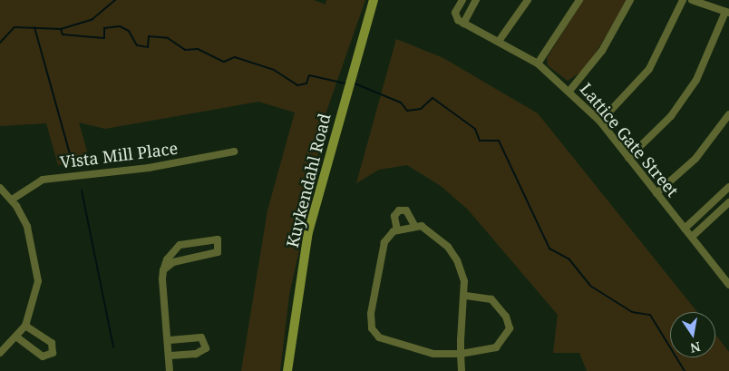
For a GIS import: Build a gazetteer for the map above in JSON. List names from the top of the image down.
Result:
{
  "streets": {
    "main road": ["Kuykendahl Road"],
    "street": ["Lattice Gate Street", "Vista Mill Place"]
  },
  "north": "bottom"
}
